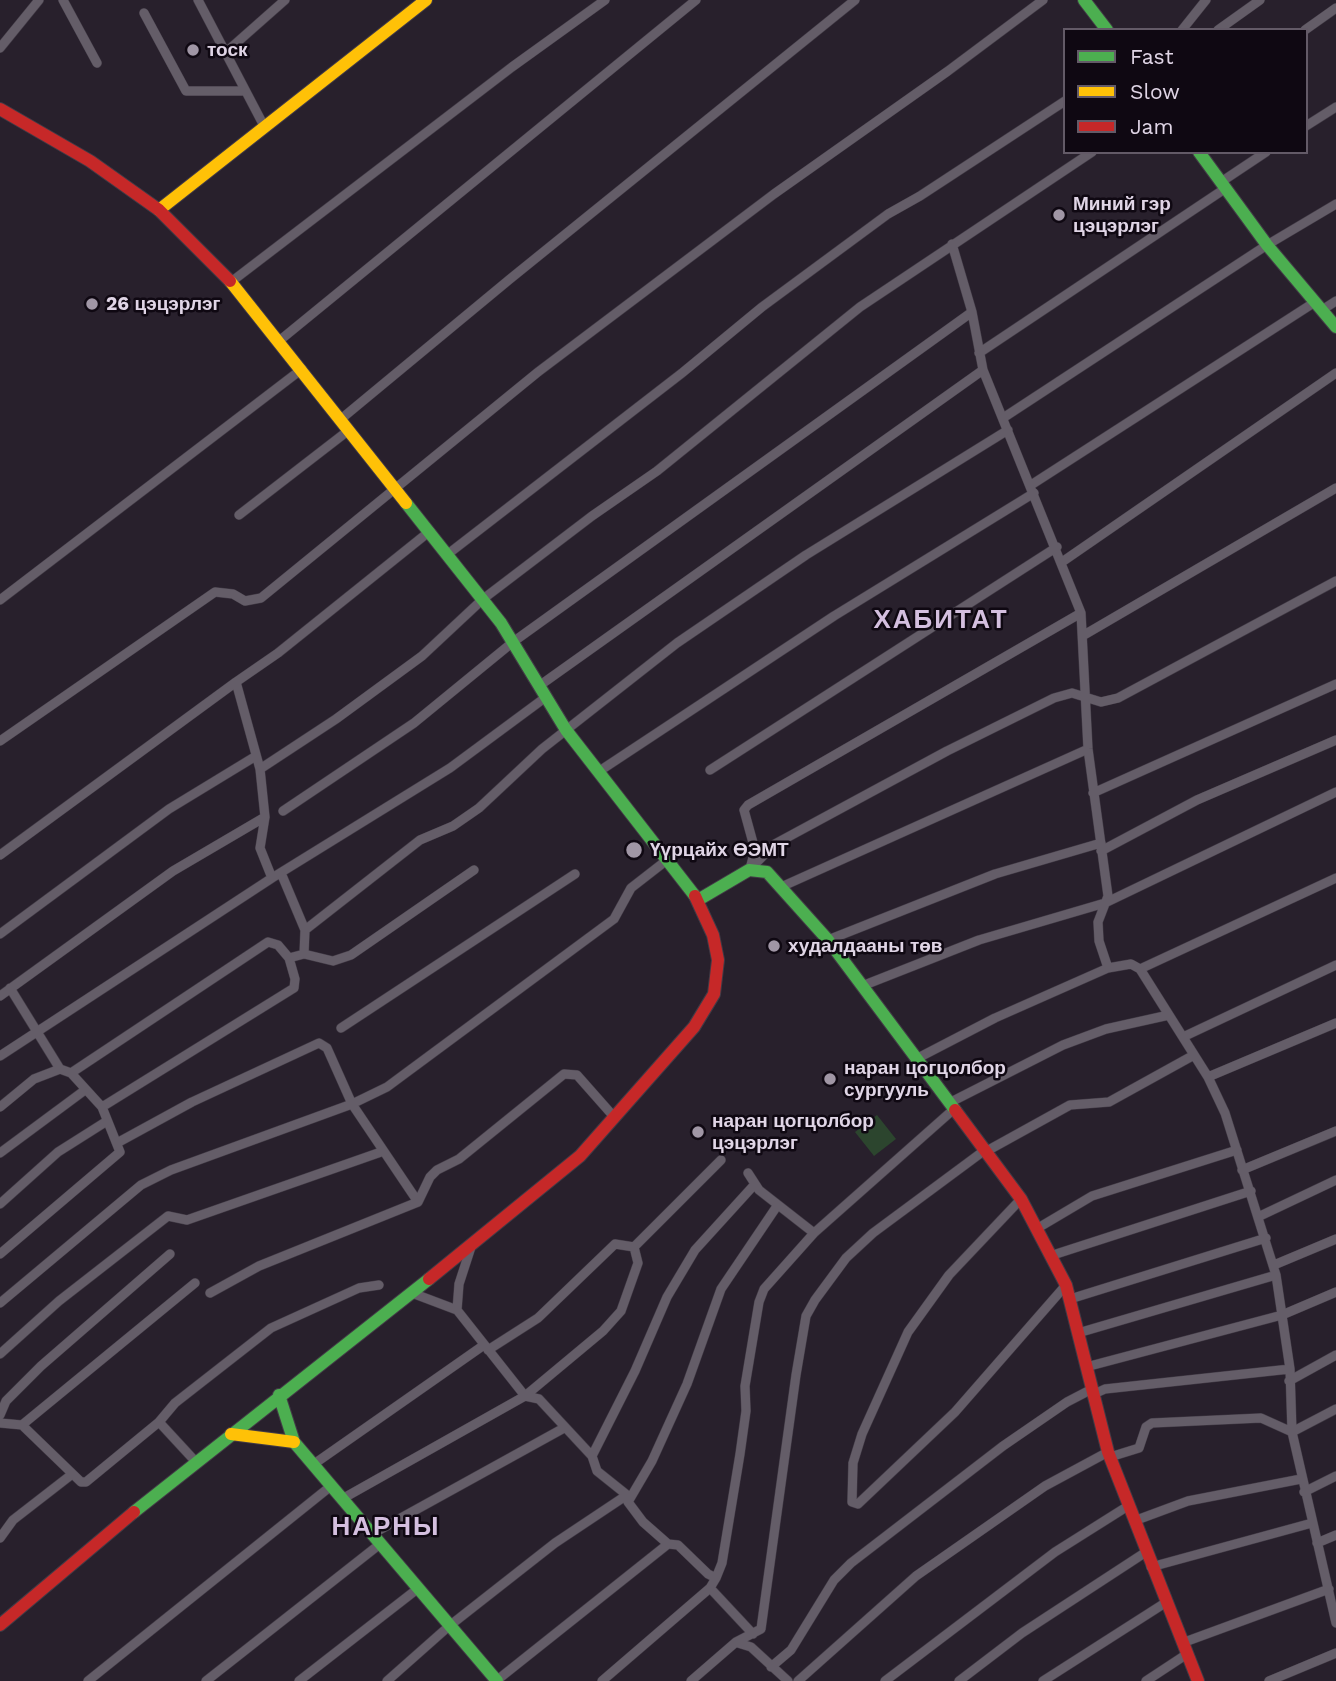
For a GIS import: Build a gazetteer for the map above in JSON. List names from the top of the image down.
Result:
{
  "districts": ["ХАБИТАТ", "НАРНЫ"],
  "places": [
    "тоск",
    "Миний гэр цэцэрлэг",
    "26 цэцэрлэг",
    "Үүрцайх ӨЭМТ",
    "худалдааны төв",
    "наран цогцолбор сургууль",
    "наран цогцолбор цэцэрлэг"
  ],
  "legend": ["Fast", "Slow", "Jam"]
}
